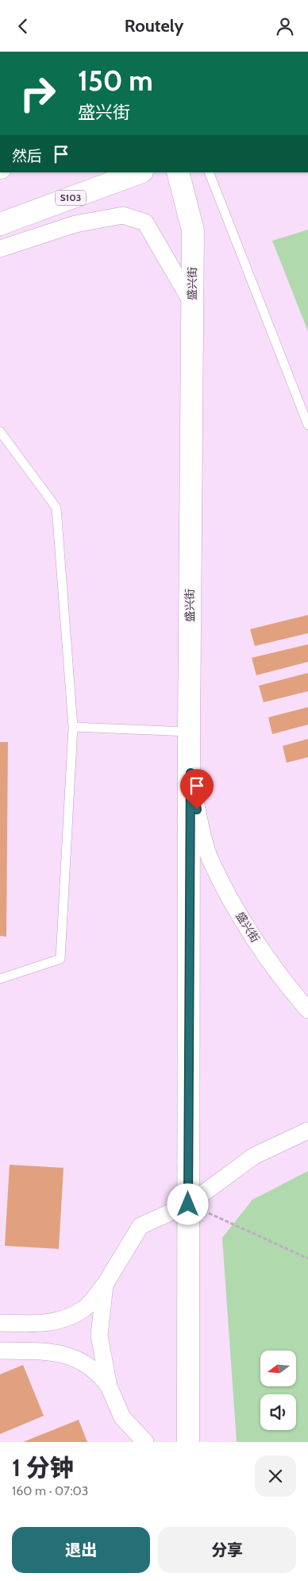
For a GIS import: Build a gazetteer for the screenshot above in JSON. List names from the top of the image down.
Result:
{
  "streets": {
    "main road": ["S103", "盛兴街"]
  },
  "north": "left",
  "page": {
    "header": "Routely",
    "turn": ["150 m", "盛兴街"],
    "then": "然后",
    "heading": ["1 分钟", "160 m · 07:03"],
    "buttons": ["退出", "分享"]
  }
}
